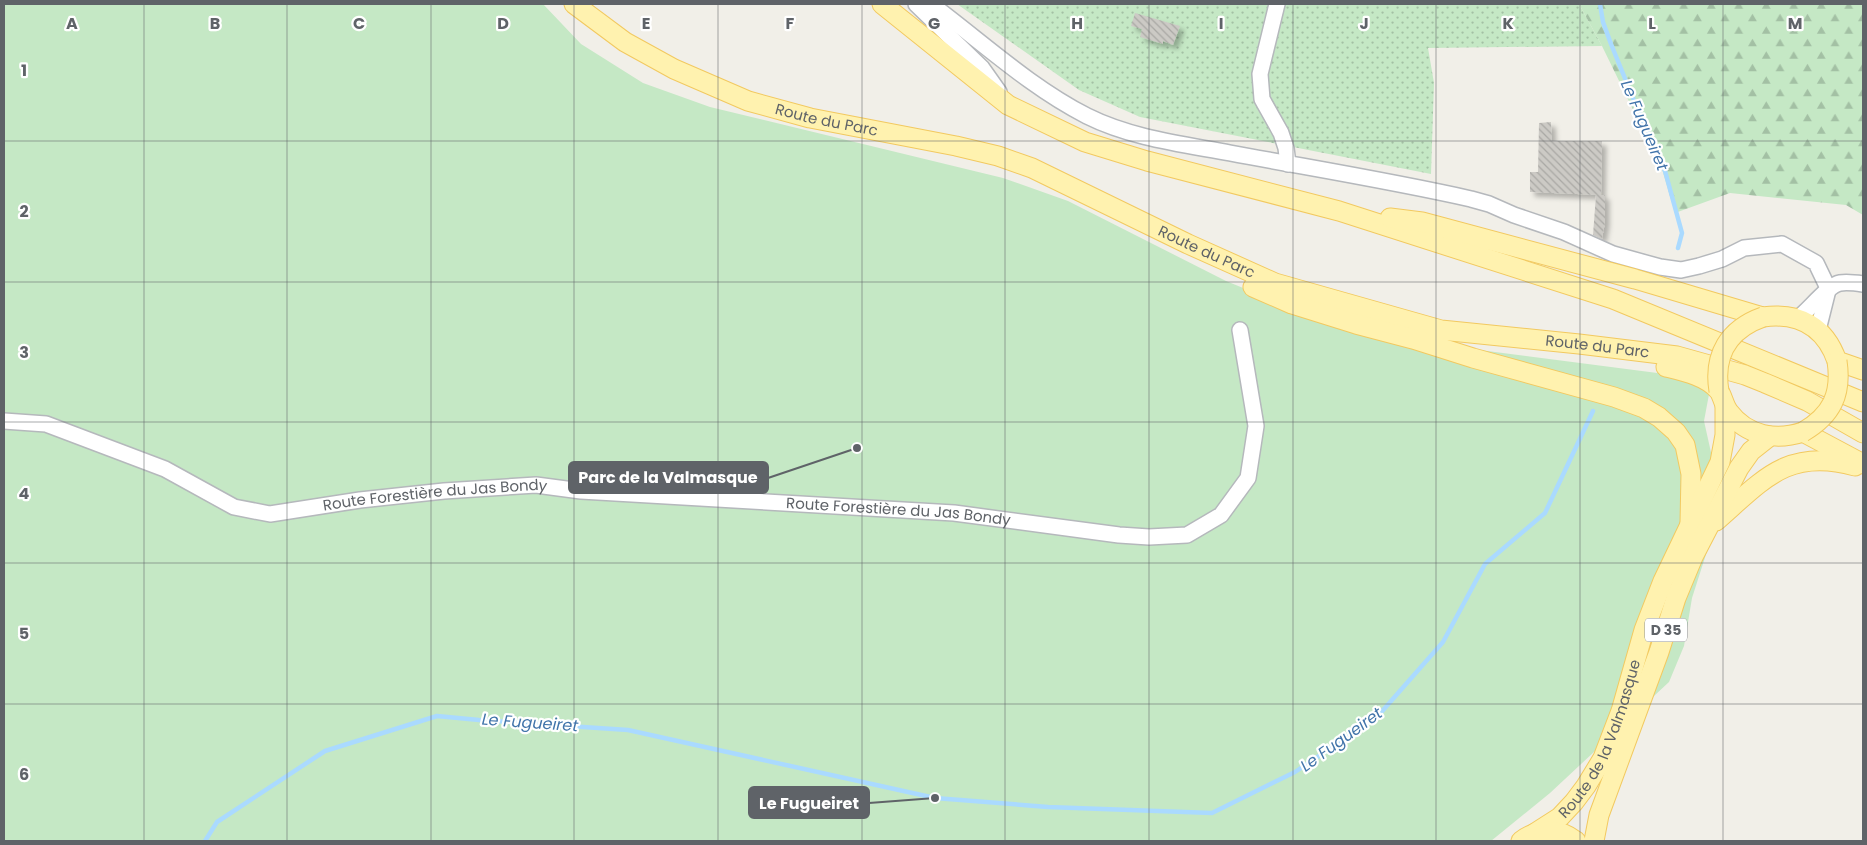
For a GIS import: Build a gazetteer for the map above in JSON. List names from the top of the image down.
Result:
{
  "streets": {
    "main road": ["Route du Parc", "D 35", "Route de la Valmasque"],
    "street": ["Route Forestière du Jas Bondy"]
  },
  "water": ["Le Fugueiret"],
  "places": ["Parc de la Valmasque", "Le Fugueiret"],
  "grid": {
    "columns": [
      "A",
      "B",
      "C",
      "D",
      "E",
      "F",
      "G",
      "H",
      "I",
      "J",
      "K",
      "L",
      "M"
    ],
    "rows": [
      "1",
      "2",
      "3",
      "4",
      "5",
      "6"
    ]
  }
}
